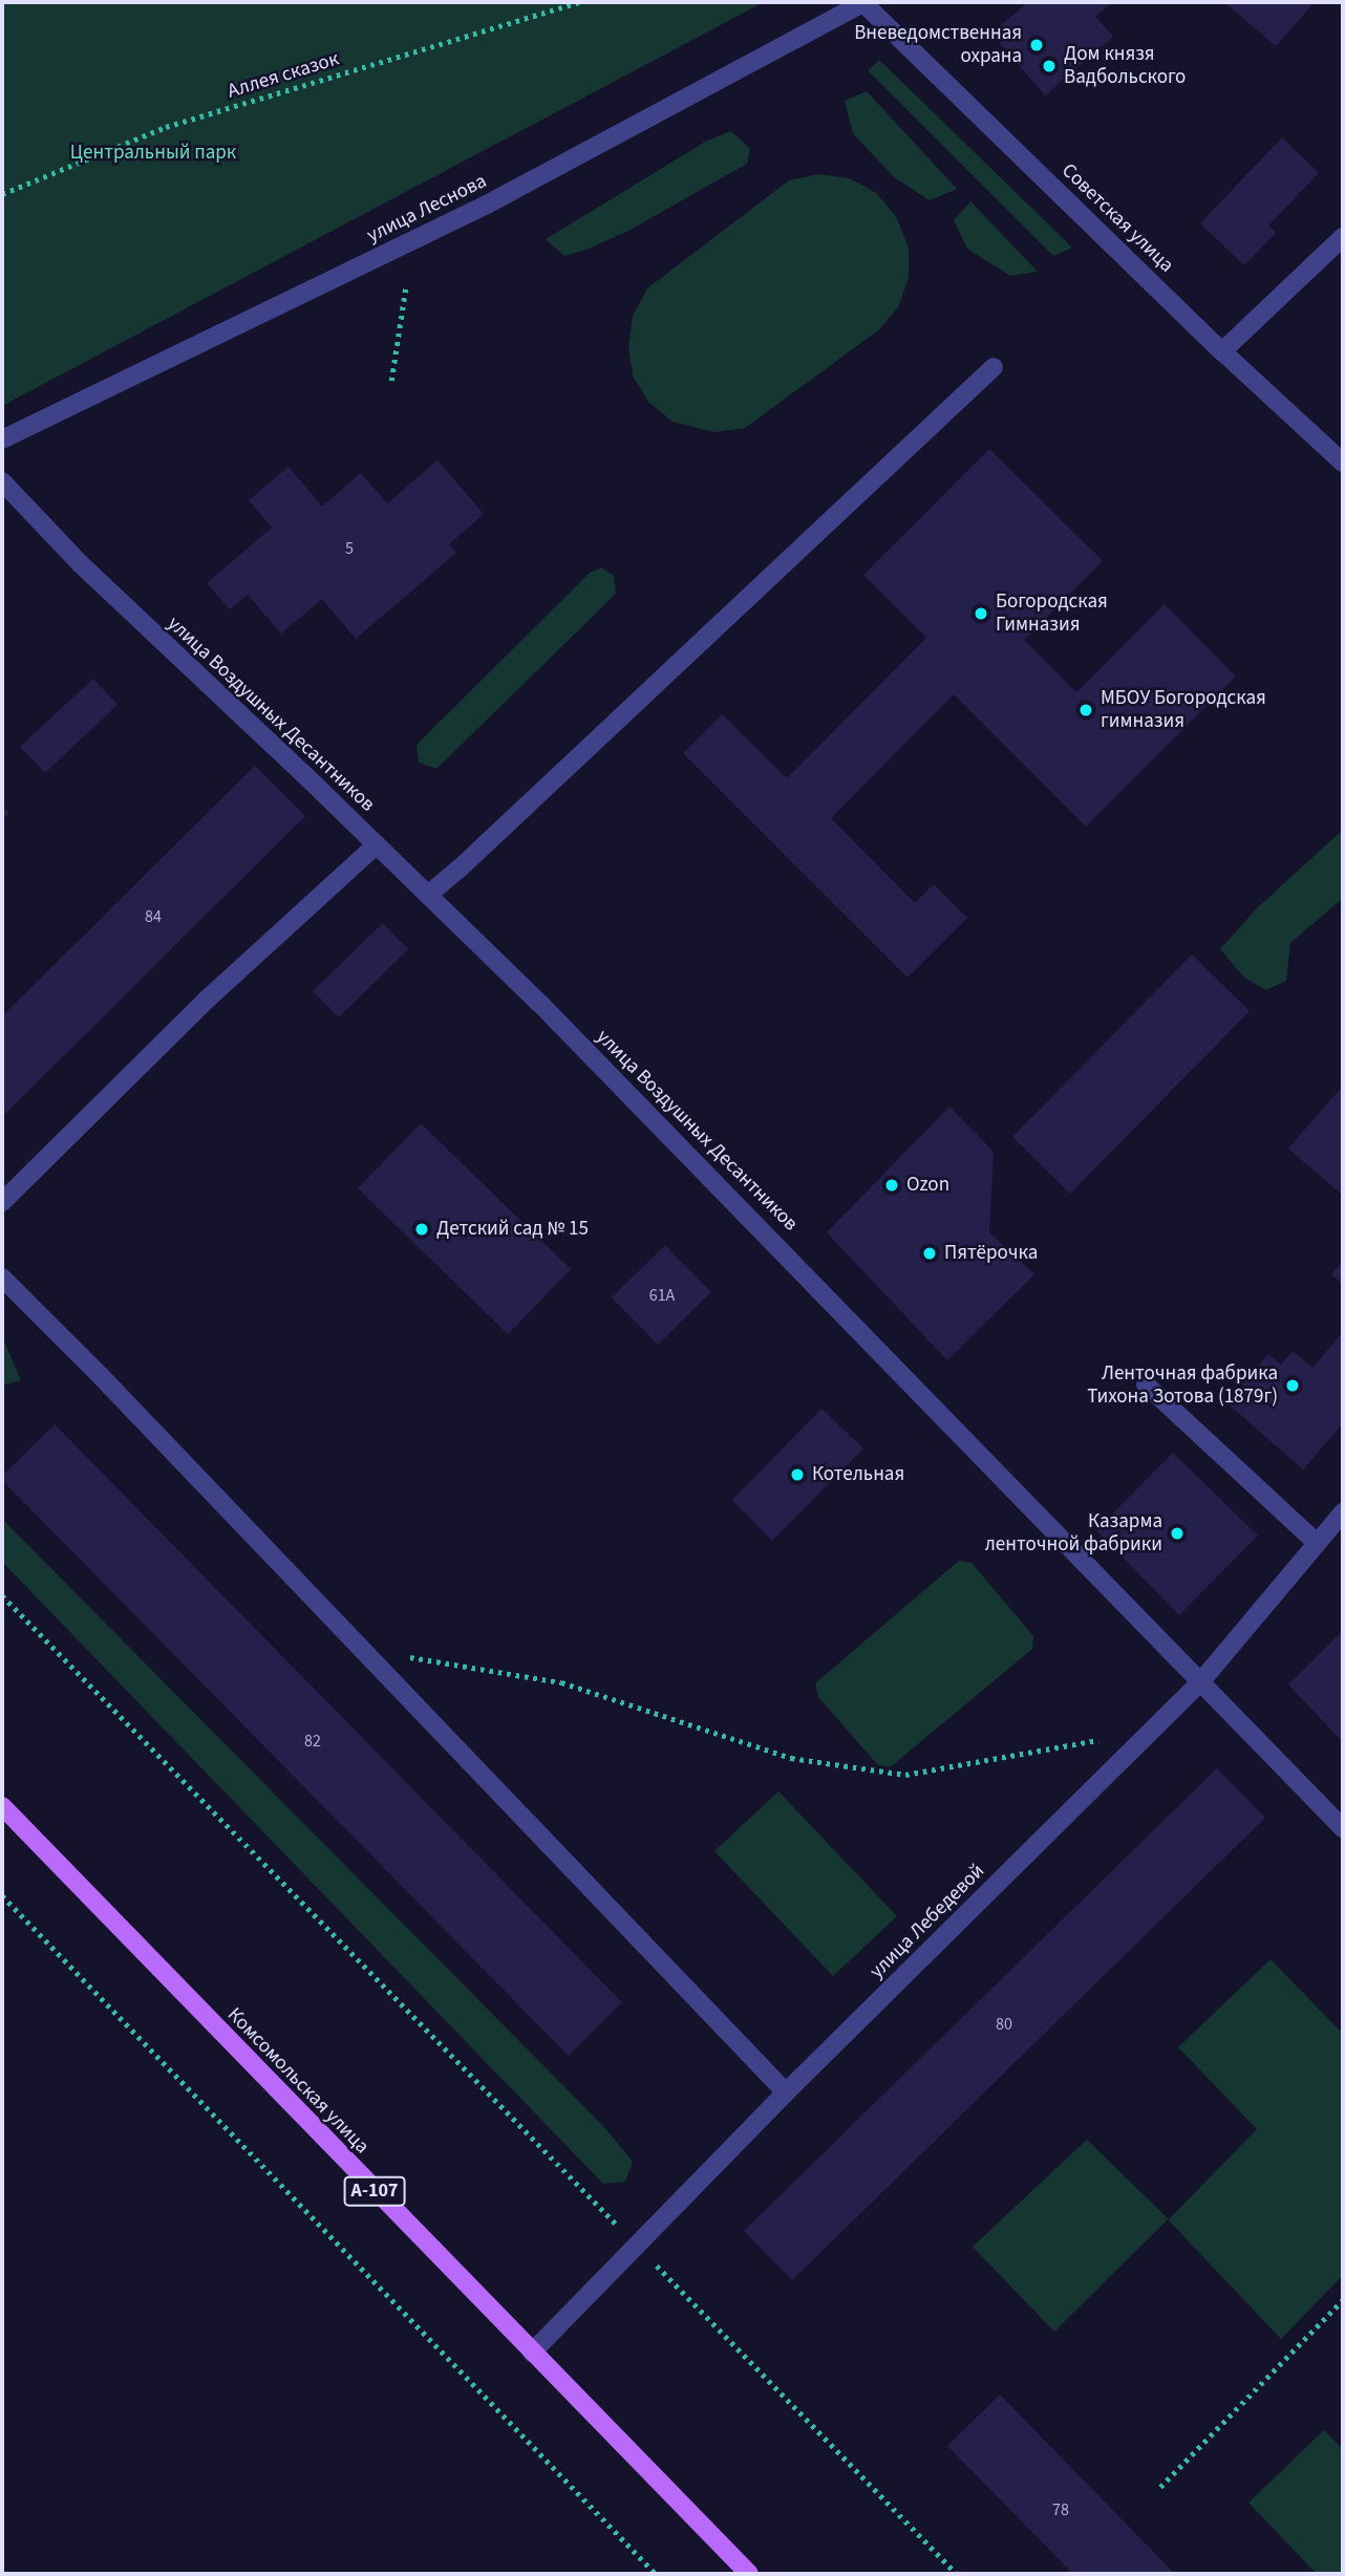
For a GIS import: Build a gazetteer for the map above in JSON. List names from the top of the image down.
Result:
{
  "streets": {
    "main road": ["Комсомольская улица", "А-107"],
    "street": [
      "улица Леснова",
      "Советская улица",
      "улица Воздушных Десантников",
      "улица Лебедевой"
    ],
    "path": ["Аллея сказок"]
  },
  "crossings": [
    ["улица Леснова", "Советская улица"],
    ["улица Воздушных Десантников", "улица Лебедевой"],
    ["улица Лебедевой", "Комсомольская улица"]
  ],
  "parks": ["Центральный парк"],
  "places": [
    "Вневедомственная охрана",
    "Дом князя Вадбольского",
    "Богородская Гимназия",
    "МБОУ Богородская гимназия",
    "Ozon",
    "Детский сад № 15",
    "Пятёрочка",
    "Ленточная фабрика Тихона Зотова (1879г)",
    "Котельная",
    "Казарма ленточной фабрики"
  ],
  "house_numbers": [
    "5",
    "84",
    "61А",
    "82",
    "80",
    "78"
  ]
}
